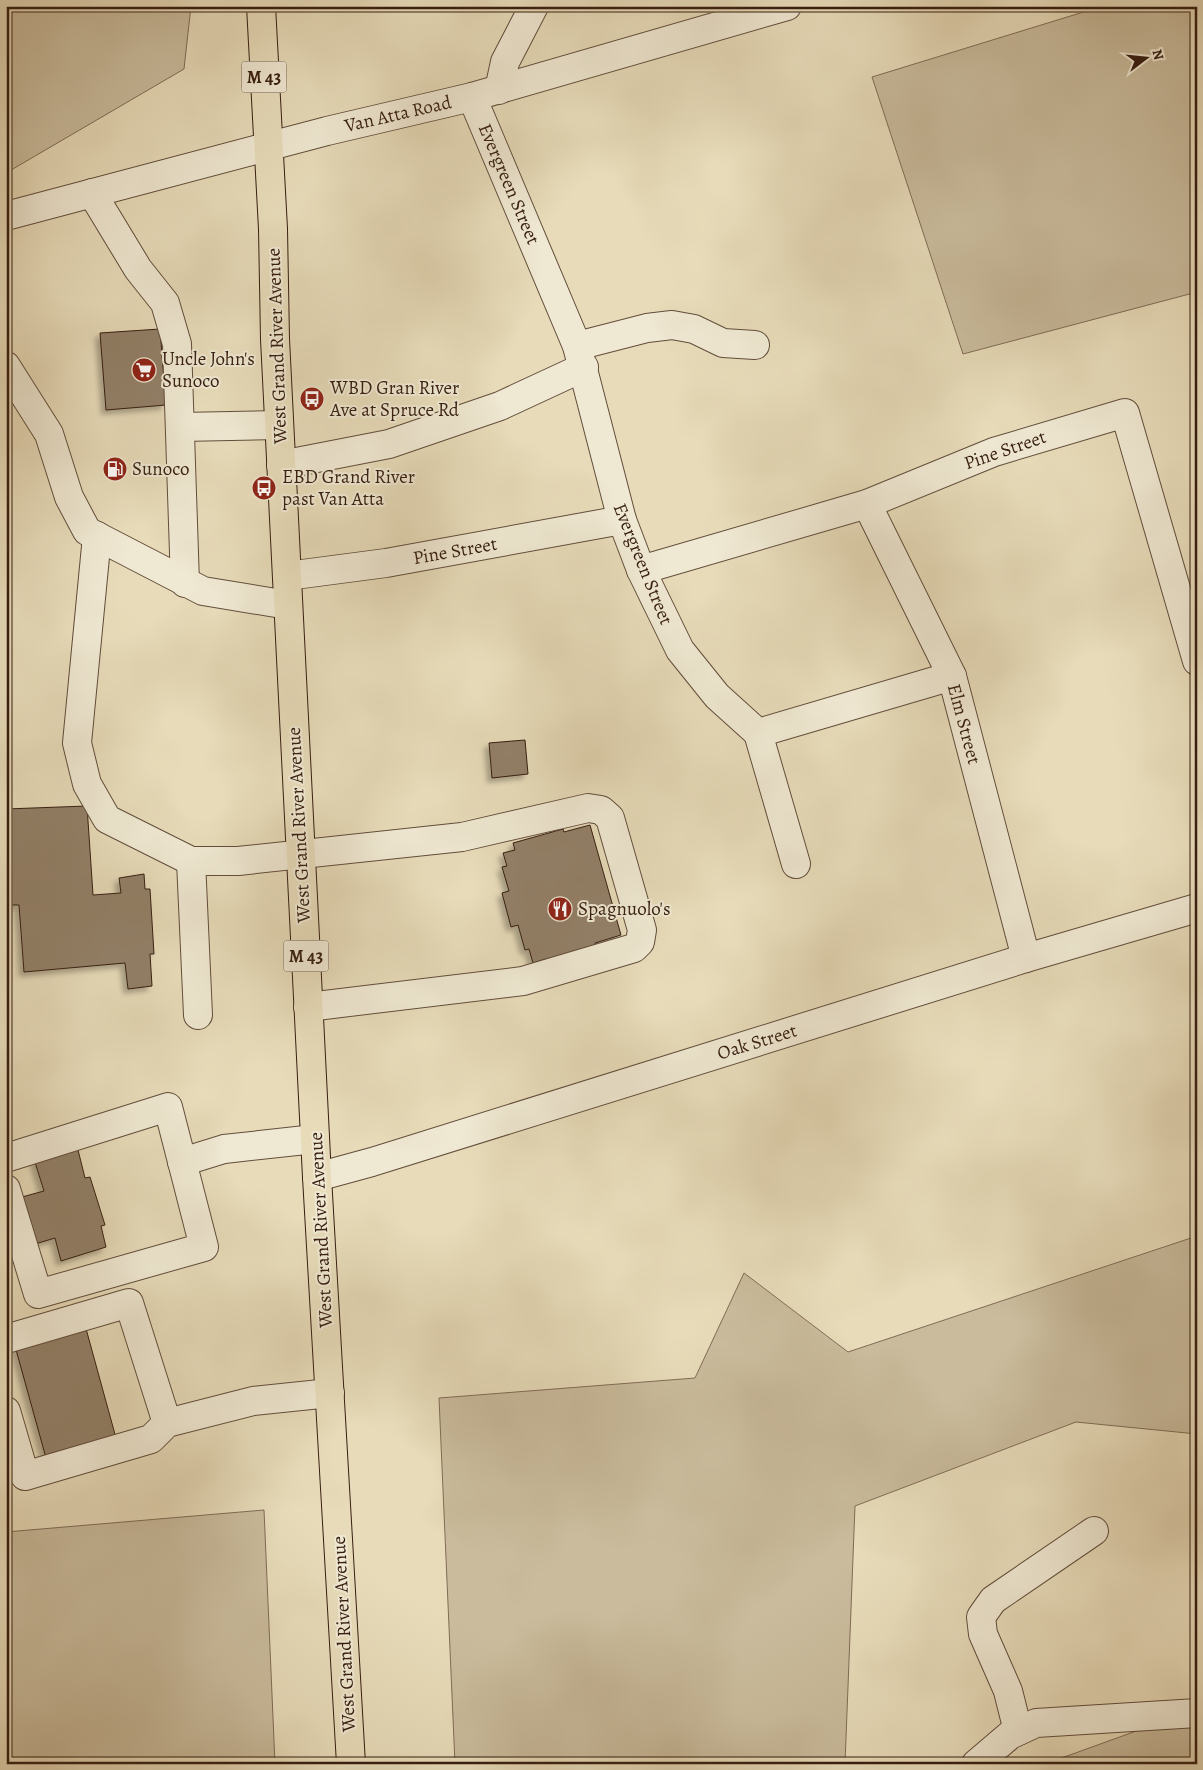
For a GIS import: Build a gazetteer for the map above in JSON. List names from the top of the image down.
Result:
{
  "streets": {
    "main road": ["M 43", "West Grand River Avenue"],
    "street": [
      "Van Atta Road",
      "Evergreen Street",
      "Pine Street",
      "Elm Street",
      "Oak Street"
    ]
  },
  "crossings": [
    ["Van Atta Road", "Evergreen Street"],
    ["Van Atta Road", "West Grand River Avenue"],
    ["Evergreen Street", "Pine Street"],
    ["West Grand River Avenue", "Pine Street"],
    ["West Grand River Avenue", "Oak Street"],
    ["Pine Street", "Elm Street"],
    ["Elm Street", "Oak Street"]
  ],
  "places": {
    "supermarket": ["Uncle John's Sunoco"],
    "bus stop": ["WBD Gran River Ave at Spruce Rd", "EBD Grand River past Van Atta"],
    "fuel station": ["Sunoco"],
    "restaurant": ["Spagnuolo's"]
  },
  "north": "right"
}
